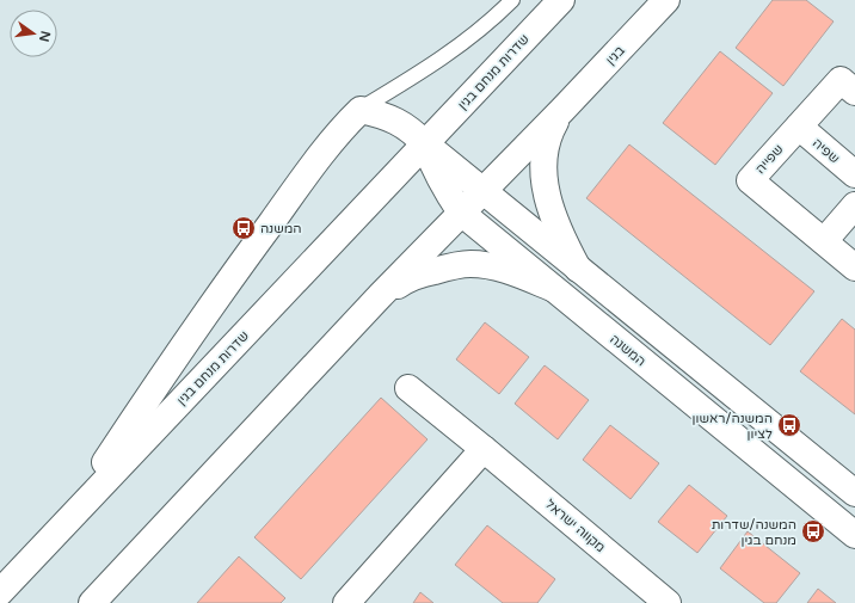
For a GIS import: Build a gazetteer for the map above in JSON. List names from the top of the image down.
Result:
{
  "streets": {
    "main road": [
      "בגין",
      "שדרות מנחם בגין",
      "שפיה",
      "שפייה",
      "המשנה",
      "מקווה ישראל"
    ]
  },
  "crossings": [
    ["שדרות מנחם בגין", "המשנה"],
    ["שפיה", "שפייה"]
  ],
  "places": {
    "bus stop": ["המשנה", "המשנה/ראשון לציון", "המשנה/שדרות מנחם בגין"]
  },
  "north": "right"
}
